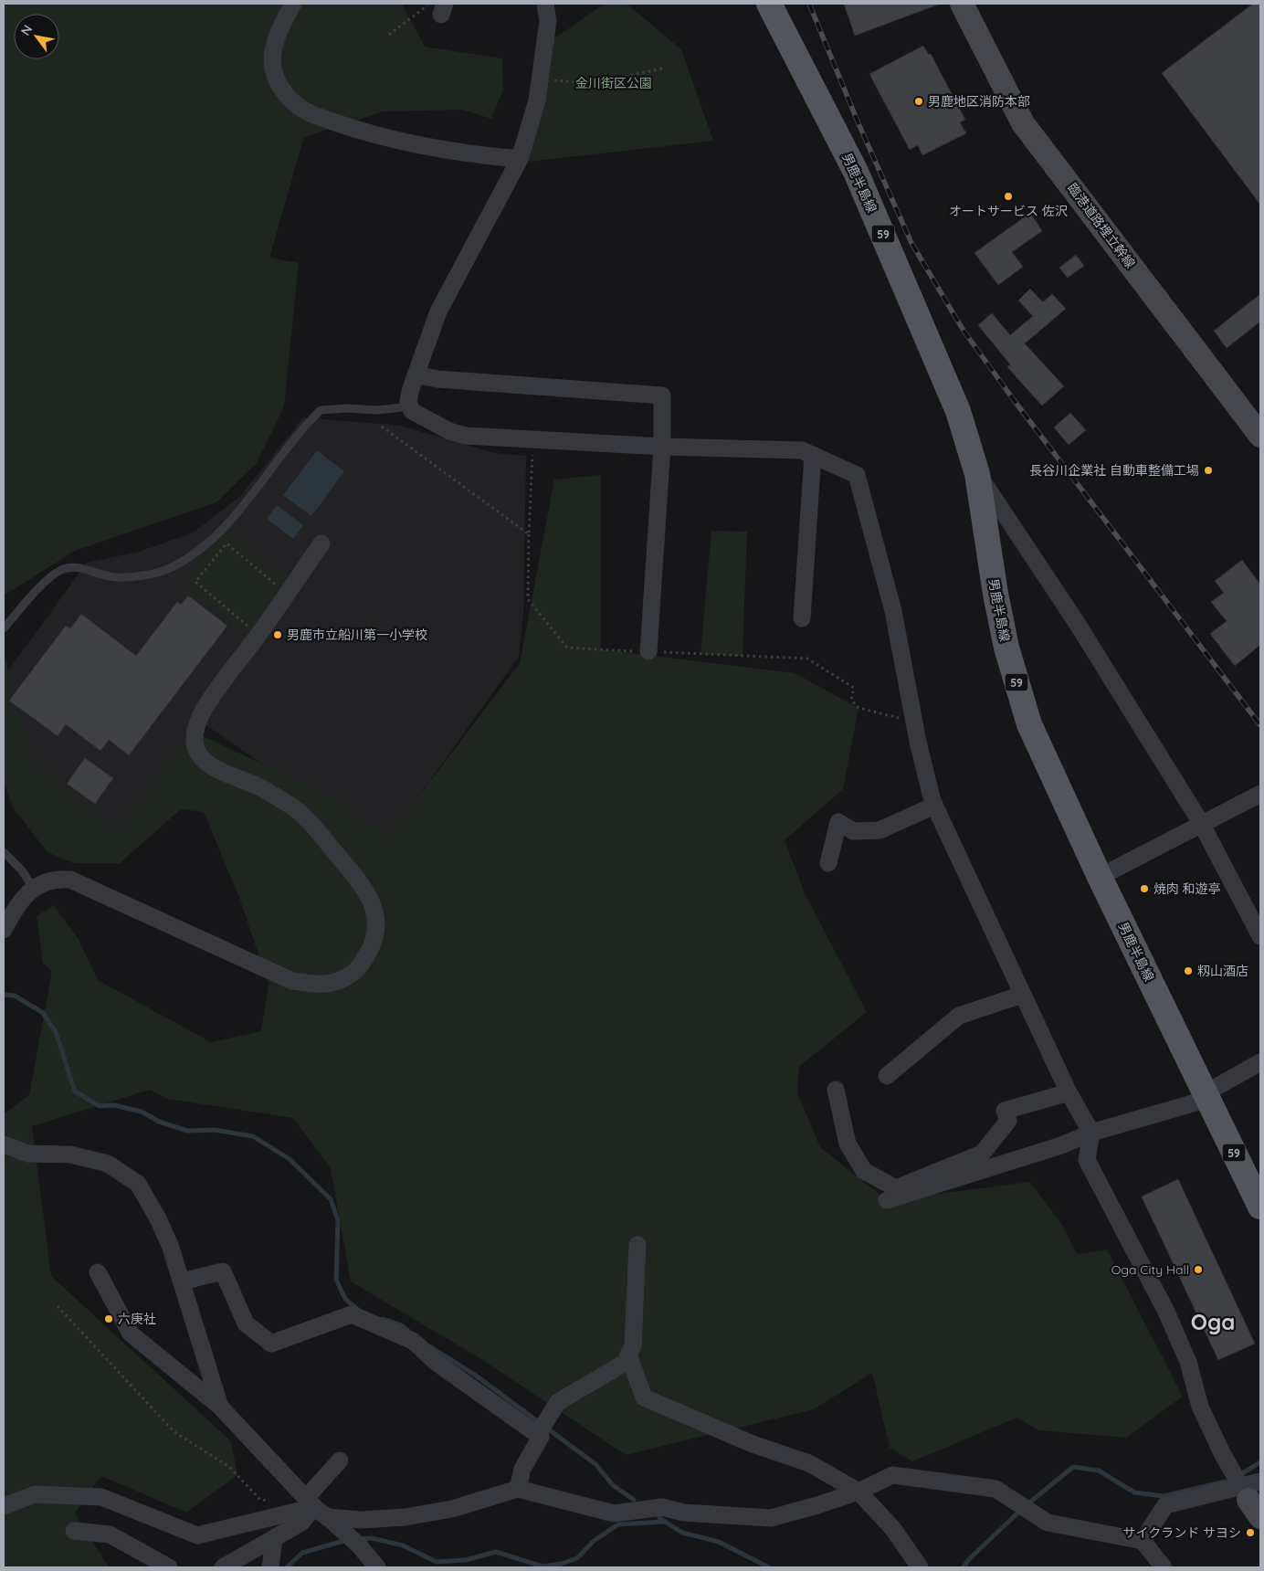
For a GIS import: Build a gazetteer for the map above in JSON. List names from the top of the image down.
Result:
{
  "streets": {
    "main road": ["男鹿半島線", "59"],
    "street": ["臨港道路埋立幹線"]
  },
  "districts": ["Oga"],
  "parks": ["金川街区公園"],
  "places": [
    "男鹿地区消防本部",
    "オートサービス 佐沢",
    "長谷川企業社 自動車整備工場",
    "男鹿市立船川第一小学校",
    "焼肉 和遊亭",
    "籾山酒店",
    "Oga City Hall",
    "六庚社",
    "サイクランド サヨシ"
  ],
  "north": "top left"
}
